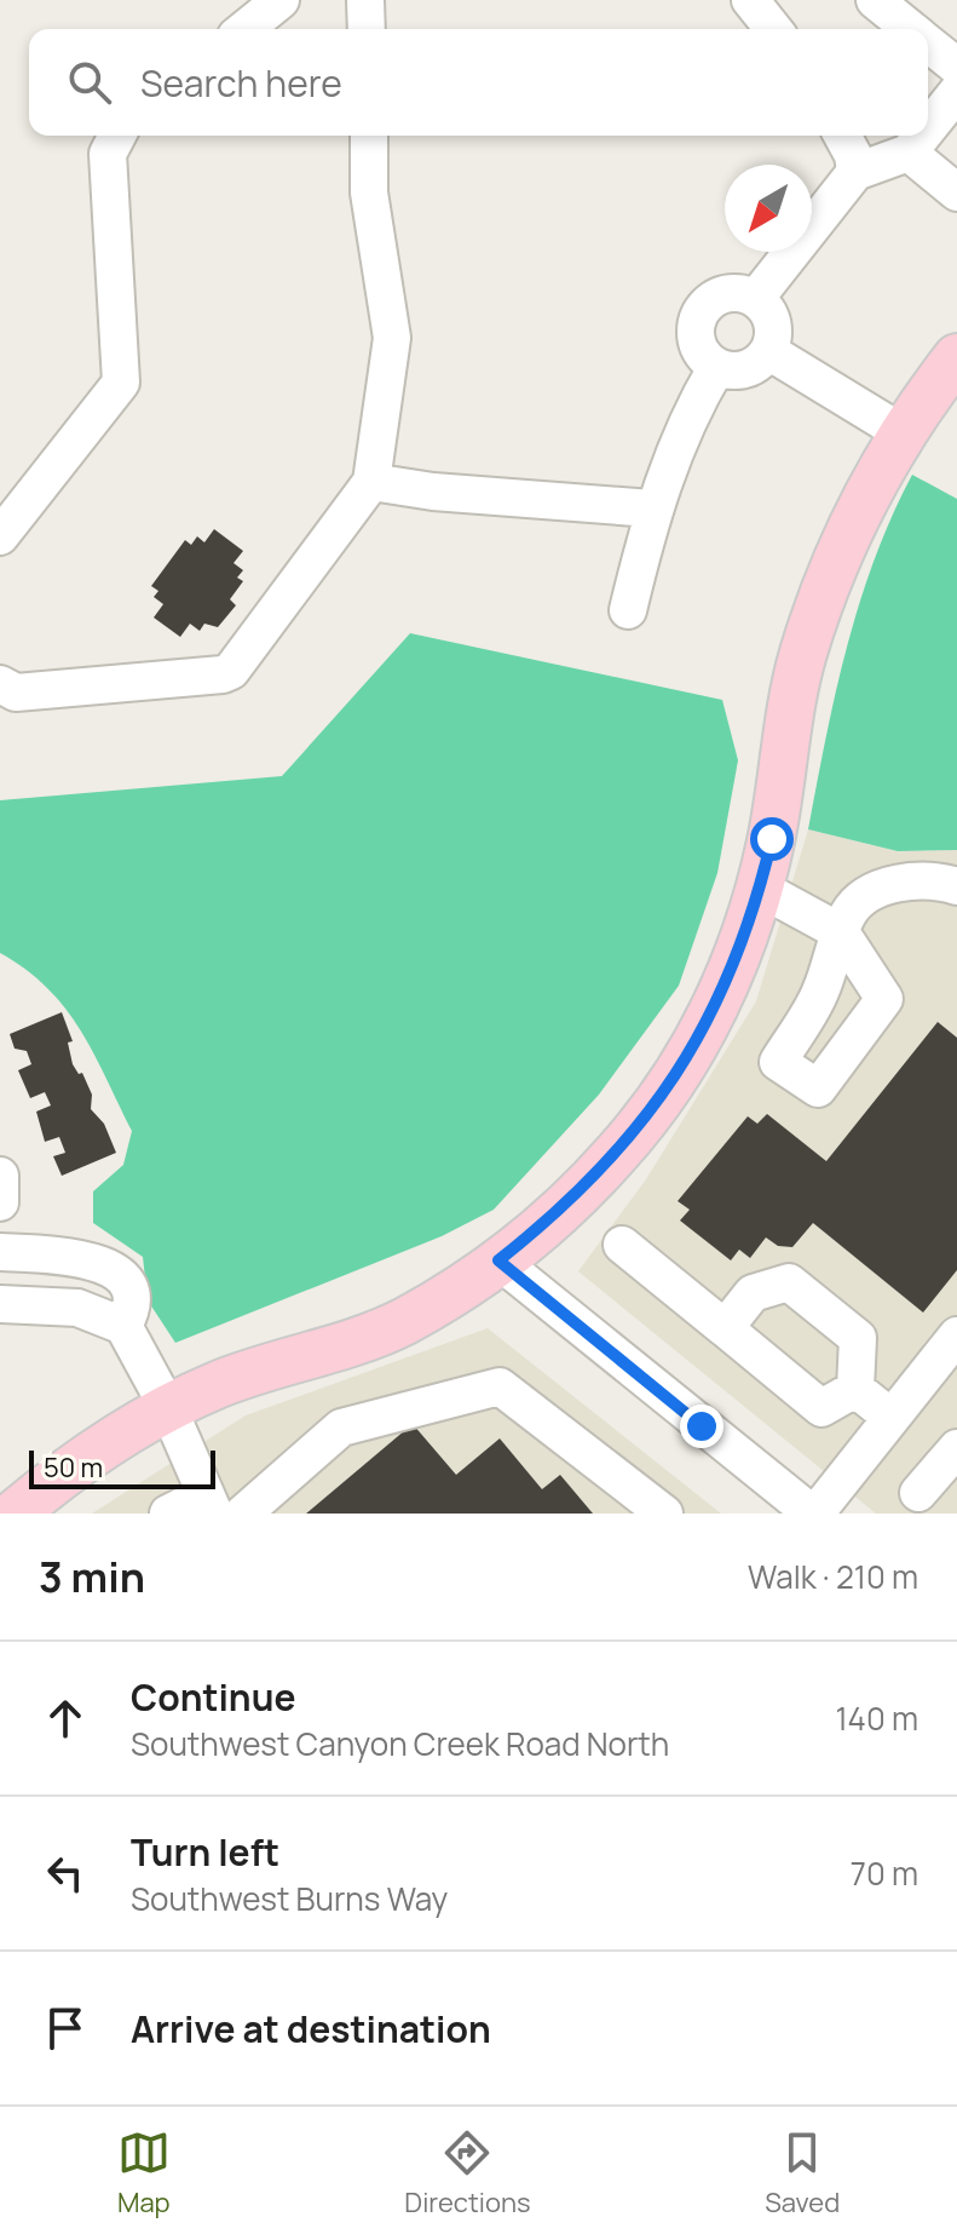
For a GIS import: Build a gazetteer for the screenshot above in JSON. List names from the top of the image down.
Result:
{
  "scale_bar": "50 m",
  "north": "bottom left",
  "page": {
    "search": "Search here",
    "scale": "50 m",
    "heading": ["3 min", "Walk · 210 m"],
    "list": [
      ["Continue", "Southwest Canyon Creek Road North", "140 m"],
      ["Turn left", "Southwest Burns Way", "70 m"],
      "Arrive at destination"
    ],
    "nav": ["Map", "Directions", "Saved"]
  }
}
